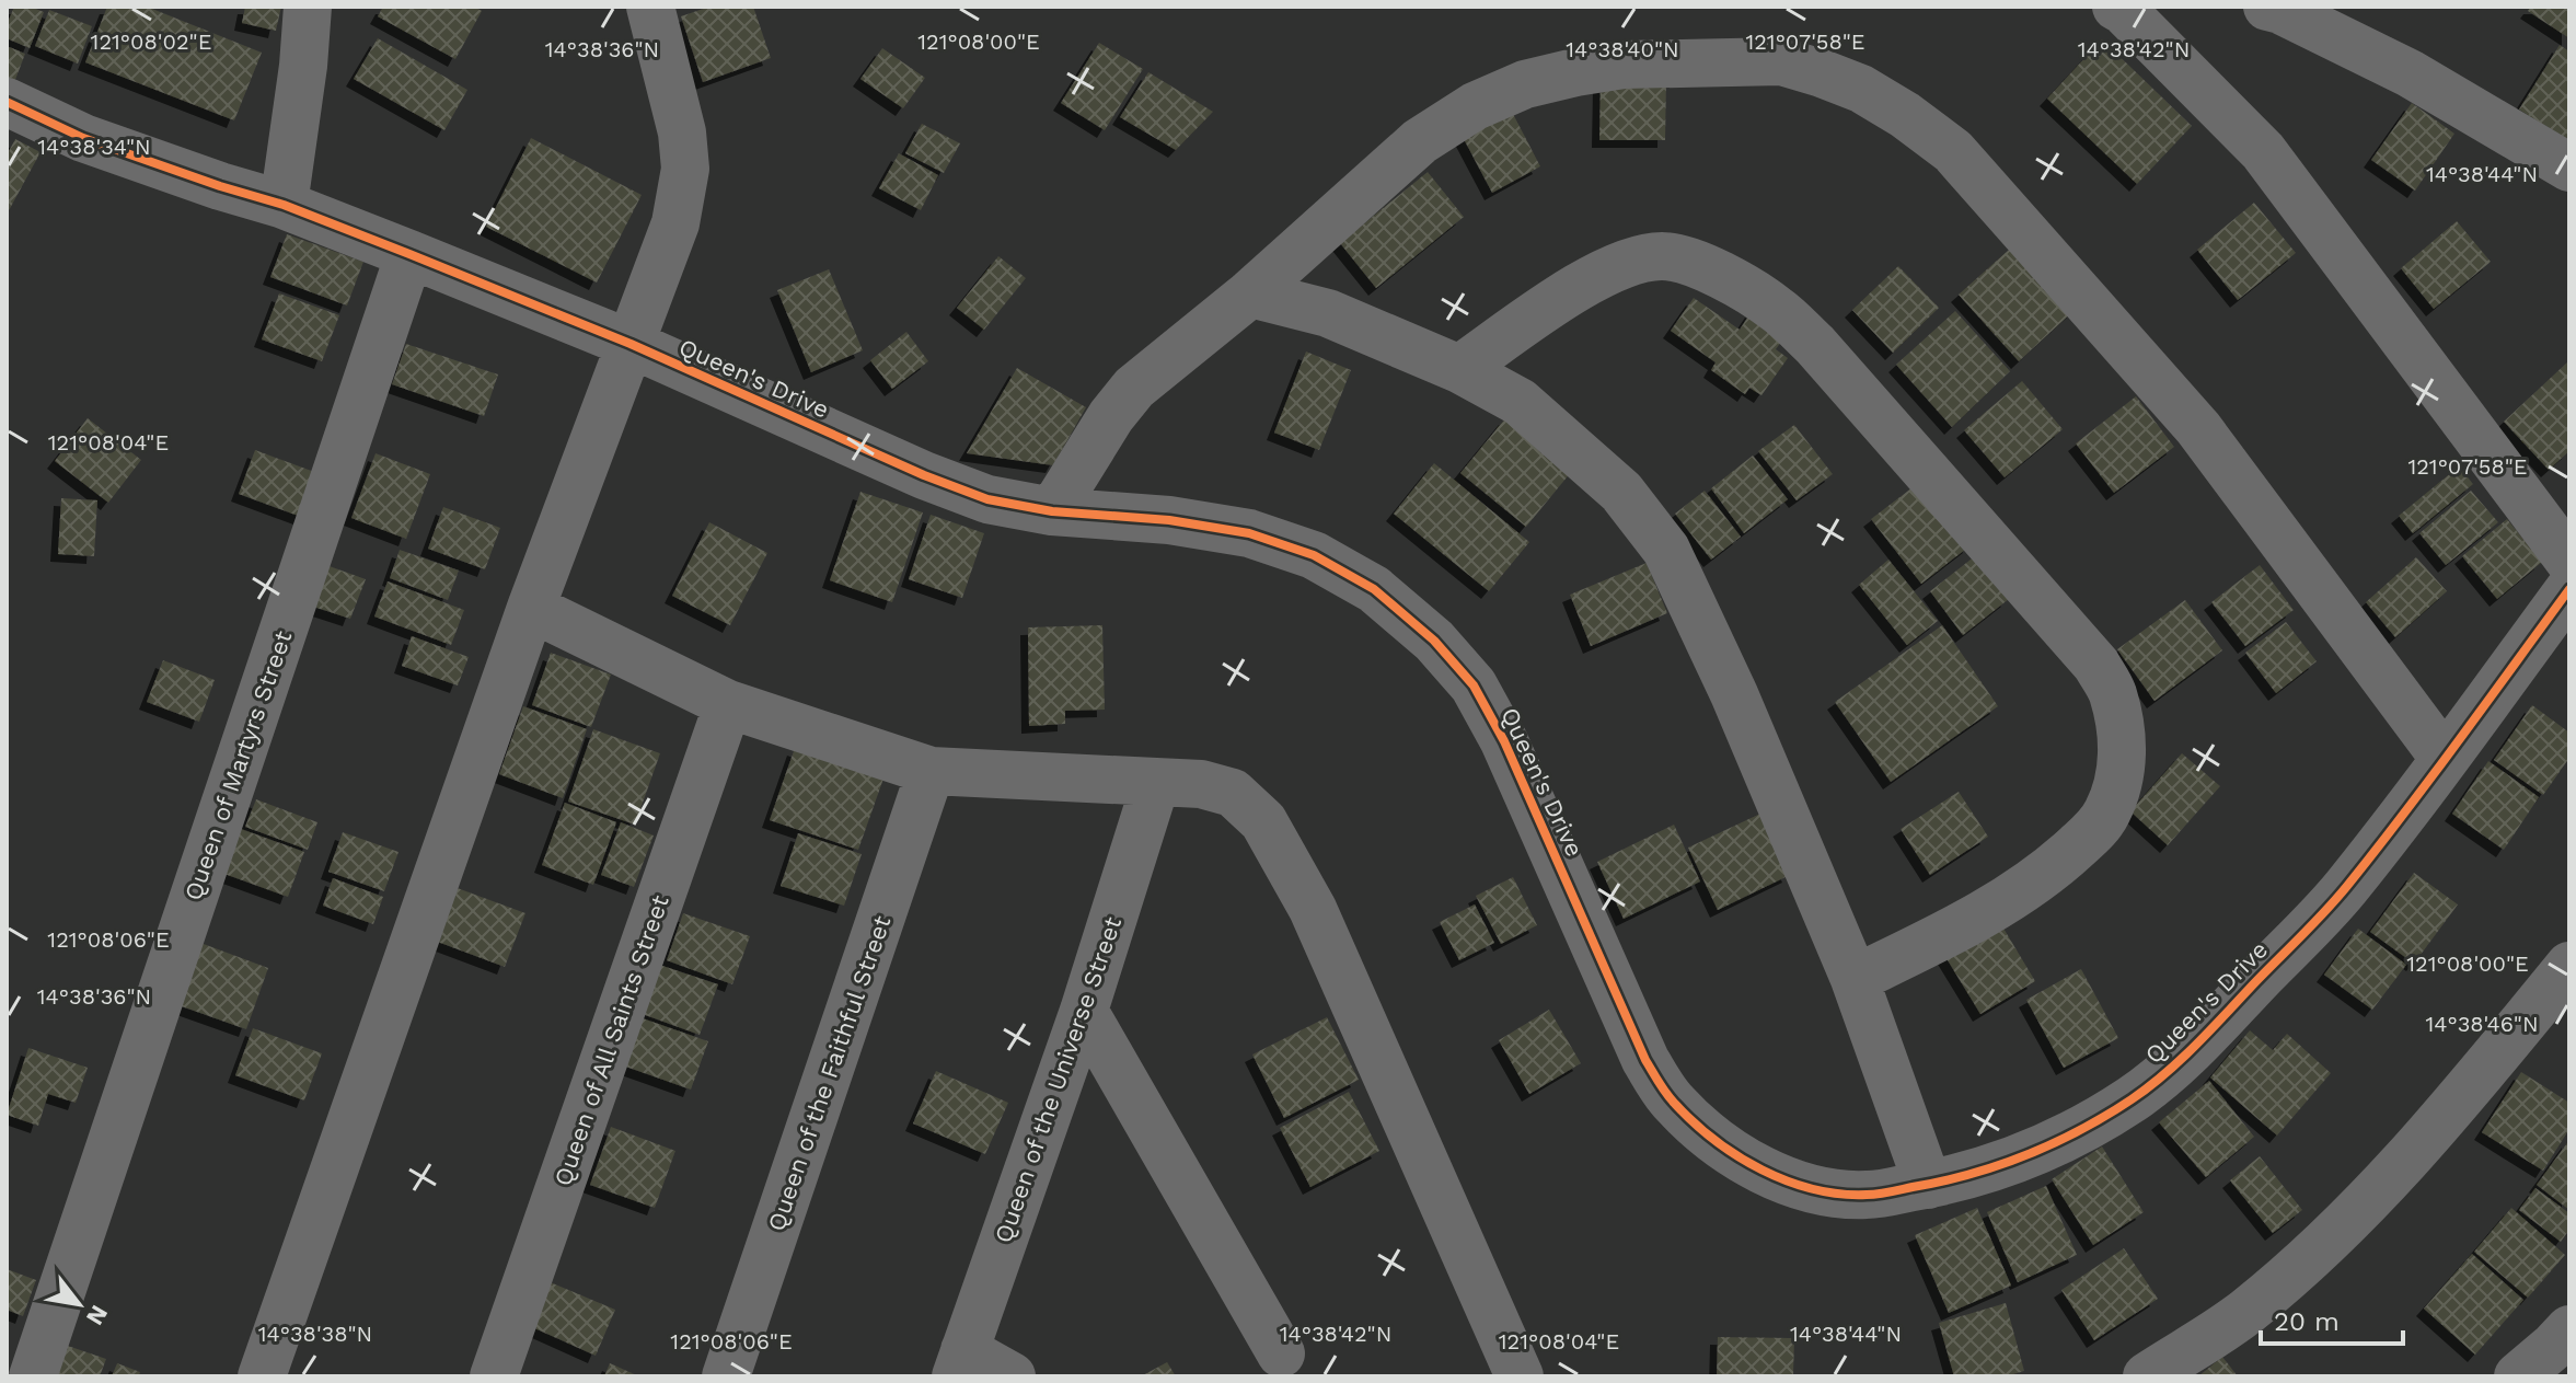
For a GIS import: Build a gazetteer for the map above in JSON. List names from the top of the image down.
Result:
{
  "streets": {
    "street": [
      "Queen's Drive",
      "Queen of Martyrs Street",
      "Queen of All Saints Street",
      "Queen of the Faithful Street",
      "Queen of the Universe Street"
    ]
  },
  "crossings": [
    ["Queen's Drive", "Queen of Martyrs Street"]
  ],
  "scale_bar": "20 m",
  "north": "bottom right",
  "coordinates": [
    "121°08'02\"E",
    "121°08'00\"E",
    "121°07'58\"E",
    "14°38'42\"N",
    "14°38'36\"N",
    "14°38'40\"N",
    "14°38'34\"N",
    "14°38'44\"N",
    "121°08'04\"E",
    "121°08'06\"E",
    "14°38'46\"N",
    "14°38'38\"N"
  ]
}
